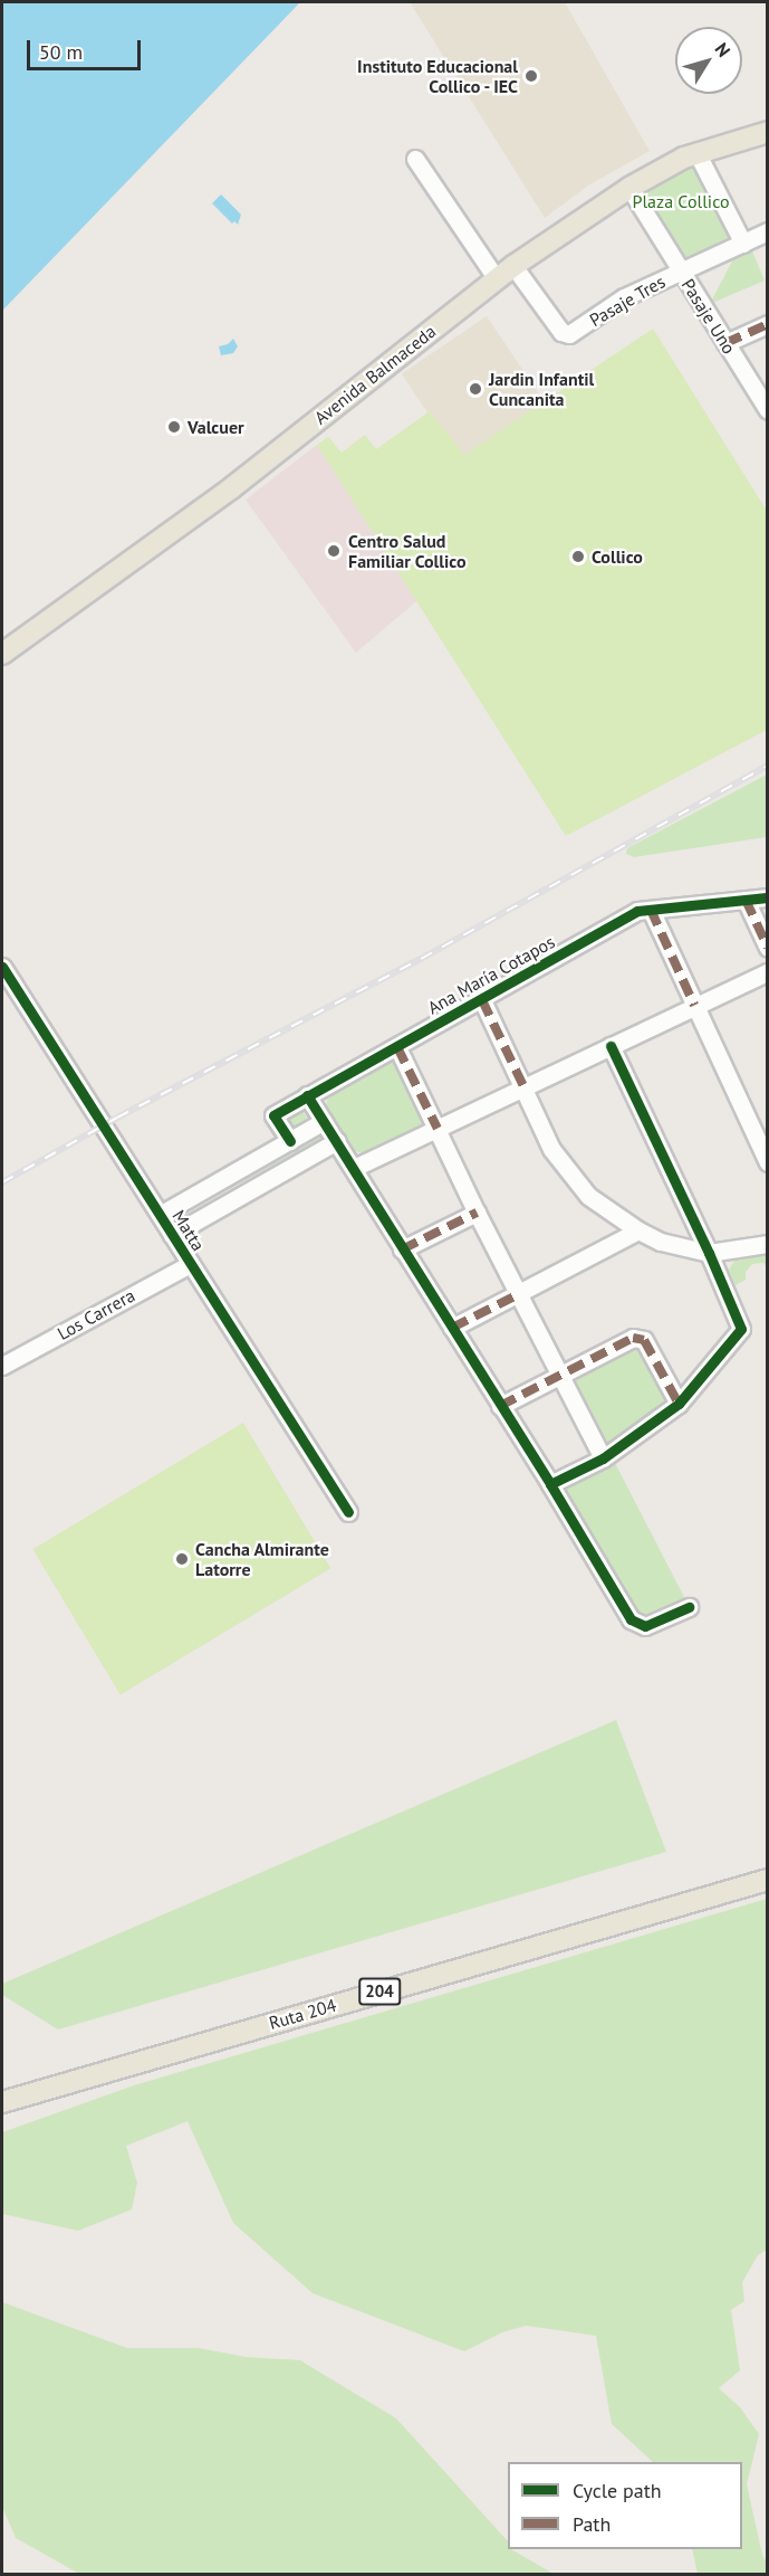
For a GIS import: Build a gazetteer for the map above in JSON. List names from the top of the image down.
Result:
{
  "streets": {
    "main road": ["Avenida Balmaceda", "204", "Ruta 204"],
    "street": [
      "Pasaje Tres",
      "Pasaje Uno",
      "Ana María Cotapos",
      "Matta",
      "Los Carrera"
    ]
  },
  "crossings": [
    ["Pasaje Tres", "Pasaje Uno"],
    ["Pasaje Tres", "Avenida Balmaceda"],
    ["Pasaje Uno", "Avenida Balmaceda"],
    ["Matta", "Los Carrera"]
  ],
  "parks": ["Plaza Collico"],
  "places": [
    "Instituto Educacional Collico - IEC",
    "Jardin Infantil Cuncanita",
    "Valcuer",
    "Centro Salud Familiar Collico",
    "Collico",
    "Cancha Almirante Latorre"
  ],
  "legend": ["Cycle path", "Path"],
  "scale_bar": "50 m",
  "north": "top right"
}
